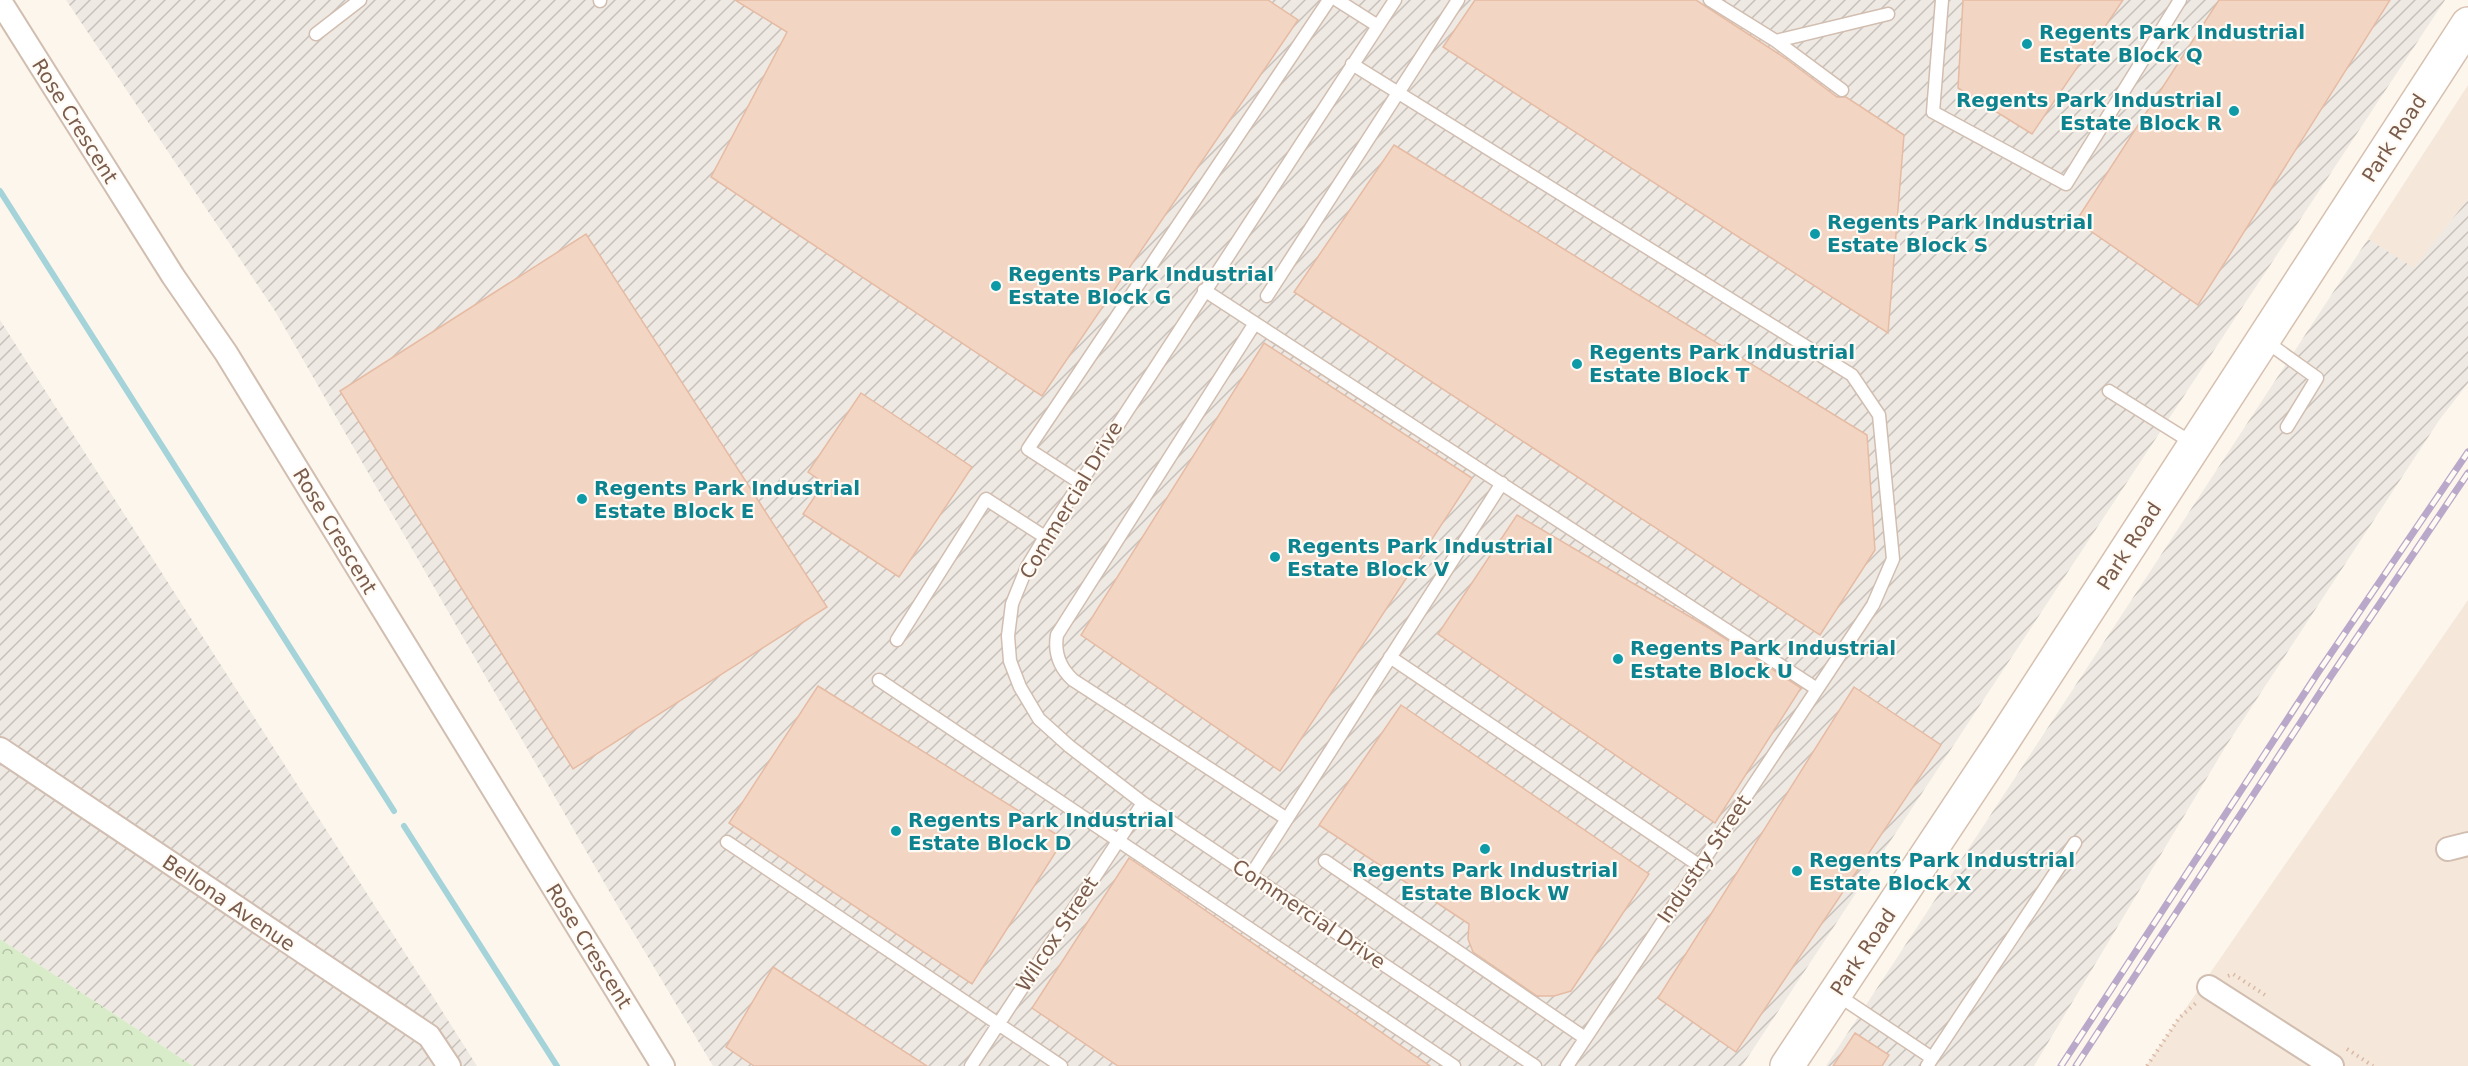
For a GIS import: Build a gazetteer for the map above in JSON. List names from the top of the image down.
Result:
{
  "streets": {
    "main road": ["Park Road"],
    "street": ["Rose Crescent", "Bellona Avenue"],
    "lane": ["Commercial Drive", "Industry Street", "Wilcox Street"]
  },
  "crossings": [
    ["Commercial Drive", "Wilcox Street"]
  ],
  "places": [
    "Regents Park Industrial Estate Block Q",
    "Regents Park Industrial Estate Block R",
    "Regents Park Industrial Estate Block S",
    "Regents Park Industrial Estate Block G",
    "Regents Park Industrial Estate Block T",
    "Regents Park Industrial Estate Block E",
    "Regents Park Industrial Estate Block V",
    "Regents Park Industrial Estate Block U",
    "Regents Park Industrial Estate Block D",
    "Regents Park Industrial Estate Block W",
    "Regents Park Industrial Estate Block X"
  ]
}
